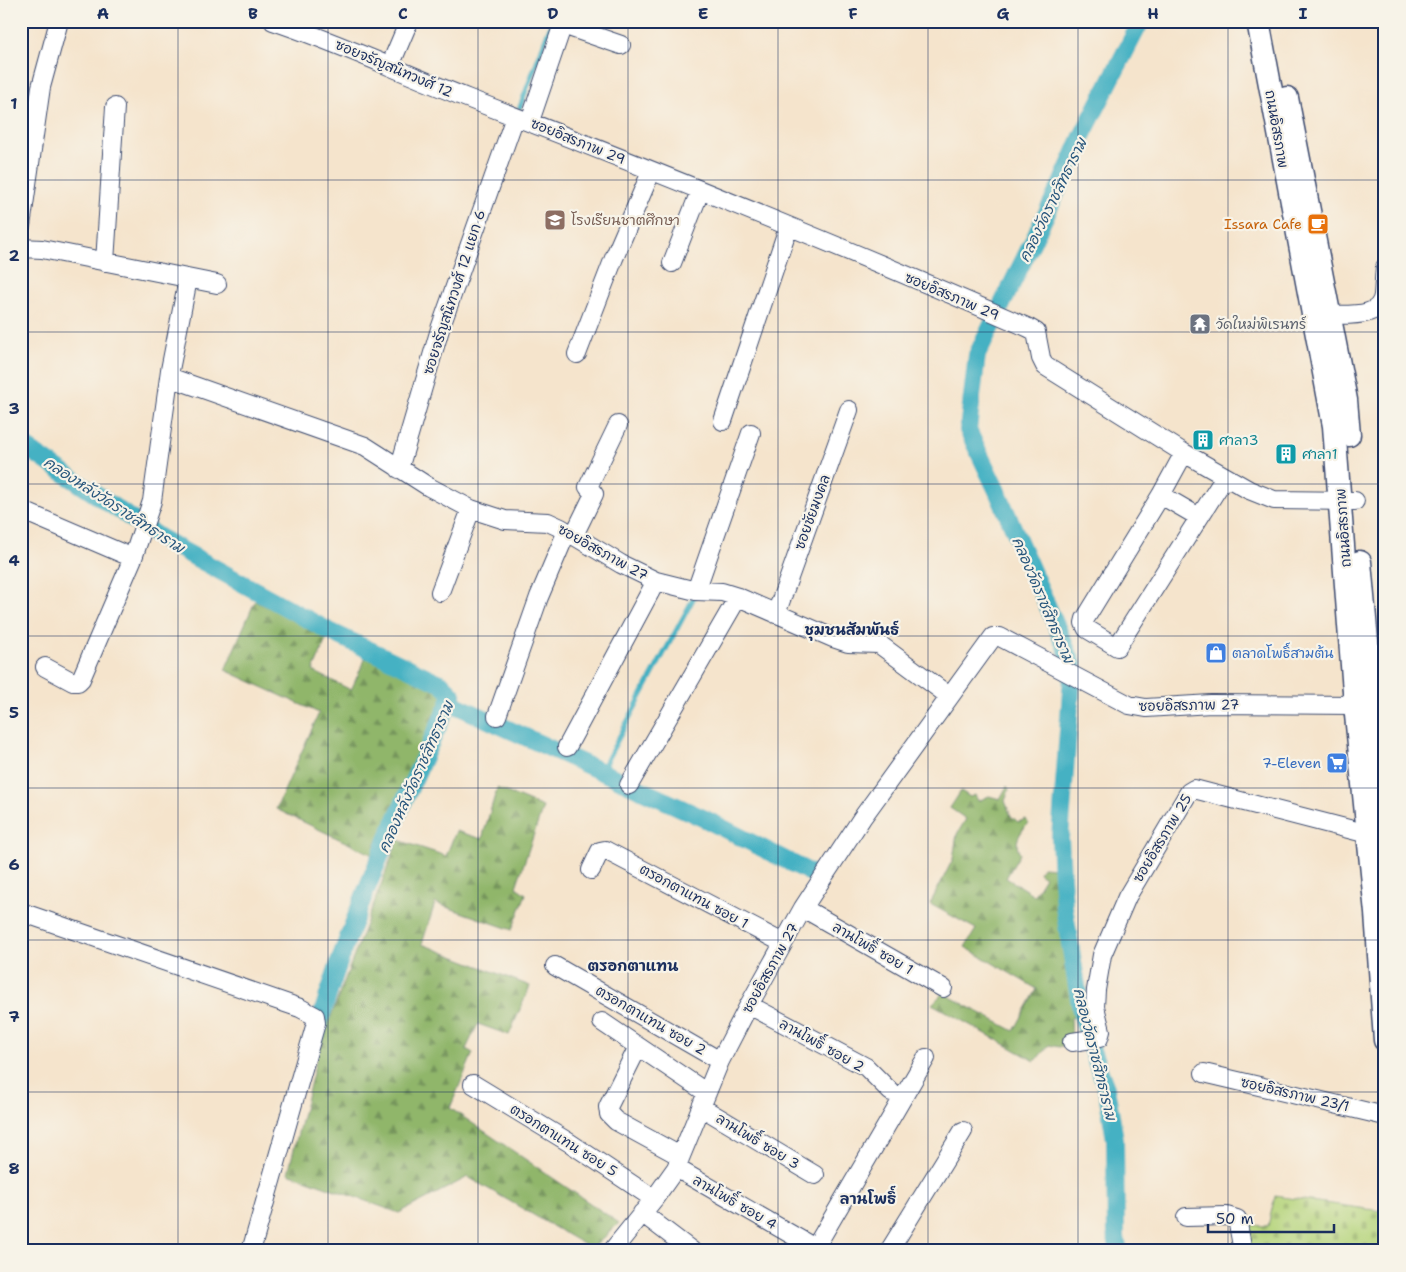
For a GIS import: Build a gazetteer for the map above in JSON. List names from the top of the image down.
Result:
{
  "streets": {
    "main road": ["ถนนอิสรภาพ"],
    "street": [
      "ซอยจรัญสนิทวงศ์ 12",
      "ซอยอิสรภาพ 29",
      "ซอยจรัญสนิทวงศ์ 12 แยก 6",
      "ซอยชัยมงคล",
      "ซอยอิสรภาพ 27",
      "ซอยอิสรภาพ 25",
      "ตรอกตาแทน ซอย 1",
      "ลานโพธิ์ ซอย 1",
      "ตรอกตาแทน ซอย 2",
      "ลานโพธิ์ ซอย 2",
      "ซอยอิสรภาพ 23/1",
      "ตรอกตาแทน ซอย 5",
      "ลานโพธิ์ ซอย 3",
      "ลานโพธิ์ ซอย 4"
    ]
  },
  "crossings": [
    ["ซอยจรัญสนิทวงศ์ 12", "ซอยอิสรภาพ 29"],
    ["ซอยจรัญสนิทวงศ์ 12", "ซอยจรัญสนิทวงศ์ 12 แยก 6"],
    ["ถนนอิสรภาพ", "ซอยอิสรภาพ 29"],
    ["ถนนอิสรภาพ", "ซอยอิสรภาพ 27"],
    ["ถนนอิสรภาพ", "ซอยอิสรภาพ 25"],
    ["ซอยอิสรภาพ 29", "ซอยจรัญสนิทวงศ์ 12 แยก 6"],
    ["ซอยจรัญสนิทวงศ์ 12 แยก 6", "ซอยอิสรภาพ 27"],
    ["ซอยชัยมงคล", "ซอยอิสรภาพ 27"],
    ["ซอยอิสรภาพ 27", "ตรอกตาแทน ซอย 1"],
    ["ซอยอิสรภาพ 27", "ลานโพธิ์ ซอย 1"],
    ["ซอยอิสรภาพ 27", "ตรอกตาแทน ซอย 2"],
    ["ซอยอิสรภาพ 27", "ลานโพธิ์ ซอย 2"],
    ["ซอยอิสรภาพ 27", "ตรอกตาแทน ซอย 5"],
    ["ซอยอิสรภาพ 27", "ลานโพธิ์ ซอย 3"],
    ["ซอยอิสรภาพ 27", "ลานโพธิ์ ซอย 4"],
    ["ลานโพธิ์ ซอย 3", "ลานโพธิ์ ซอย 4"]
  ],
  "districts": ["ชุมชนสัมพันธ์", "ตรอกตาแทน", "ลานโพธิ์"],
  "water": ["คลองวัดราชสิทธาราม", "คลองหลังวัดราชสิทธาราม"],
  "places": {
    "school or university": ["โรงเรียนชาตศึกษา"],
    "cafe": ["Issara Cafe"],
    "temple": ["วัดใหม่พิเรนทร์"],
    "building": ["ศาลา3", "ศาลา1"],
    "shop": ["ตลาดโพธิ์สามต้น"],
    "supermarket": ["7-Eleven"]
  },
  "scale_bar": "50 m",
  "grid": {
    "columns": [
      "A",
      "B",
      "C",
      "D",
      "E",
      "F",
      "G",
      "H",
      "I"
    ],
    "rows": [
      "1",
      "2",
      "3",
      "4",
      "5",
      "6",
      "7",
      "8"
    ]
  }
}
